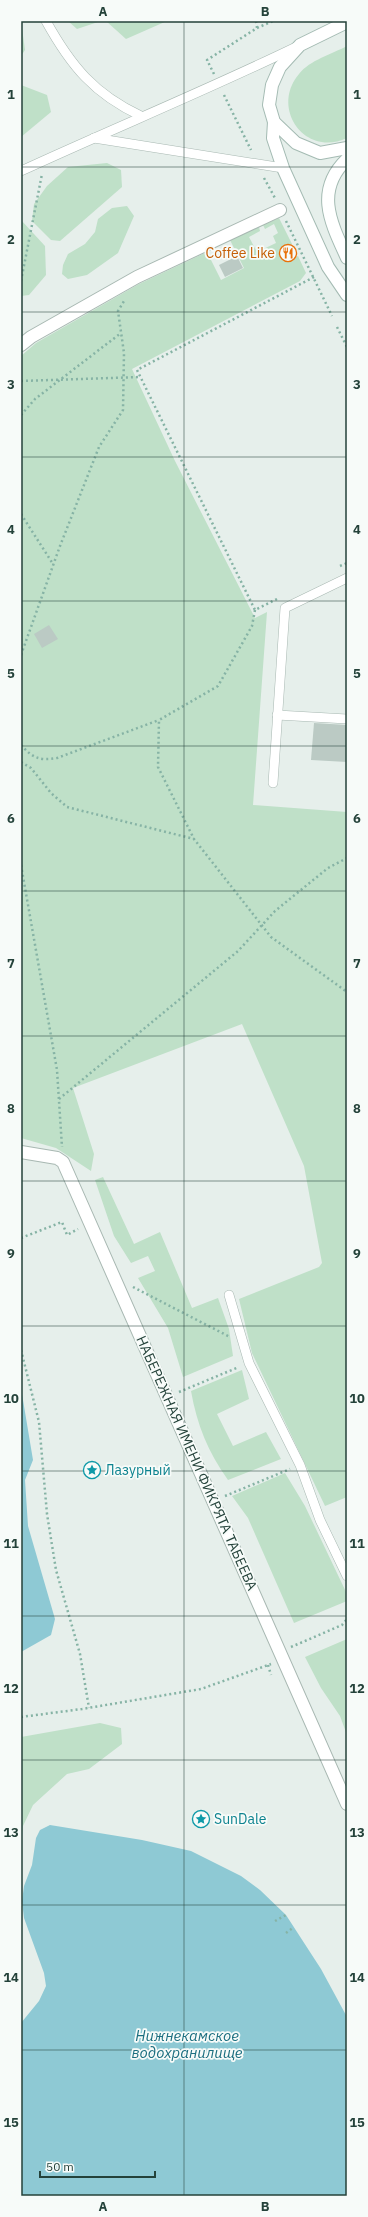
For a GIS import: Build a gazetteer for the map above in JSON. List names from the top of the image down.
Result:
{
  "streets": {
    "street": ["НАБЕРЕЖНАЯ ИМЕНИ ФИКРЯТА ТАБЕЕВА"]
  },
  "water": ["Нижнекамское водохранилище"],
  "places": {
    "restaurant": ["Coffee Like"],
    "place": ["Лазурный", "SunDale"]
  },
  "scale_bar": "50 m",
  "grid": {
    "columns": ["A", "B"],
    "rows": [
      "1",
      "2",
      "3",
      "4",
      "5",
      "6",
      "7",
      "8",
      "9",
      "10",
      "11",
      "12",
      "13",
      "14",
      "15"
    ]
  }
}
